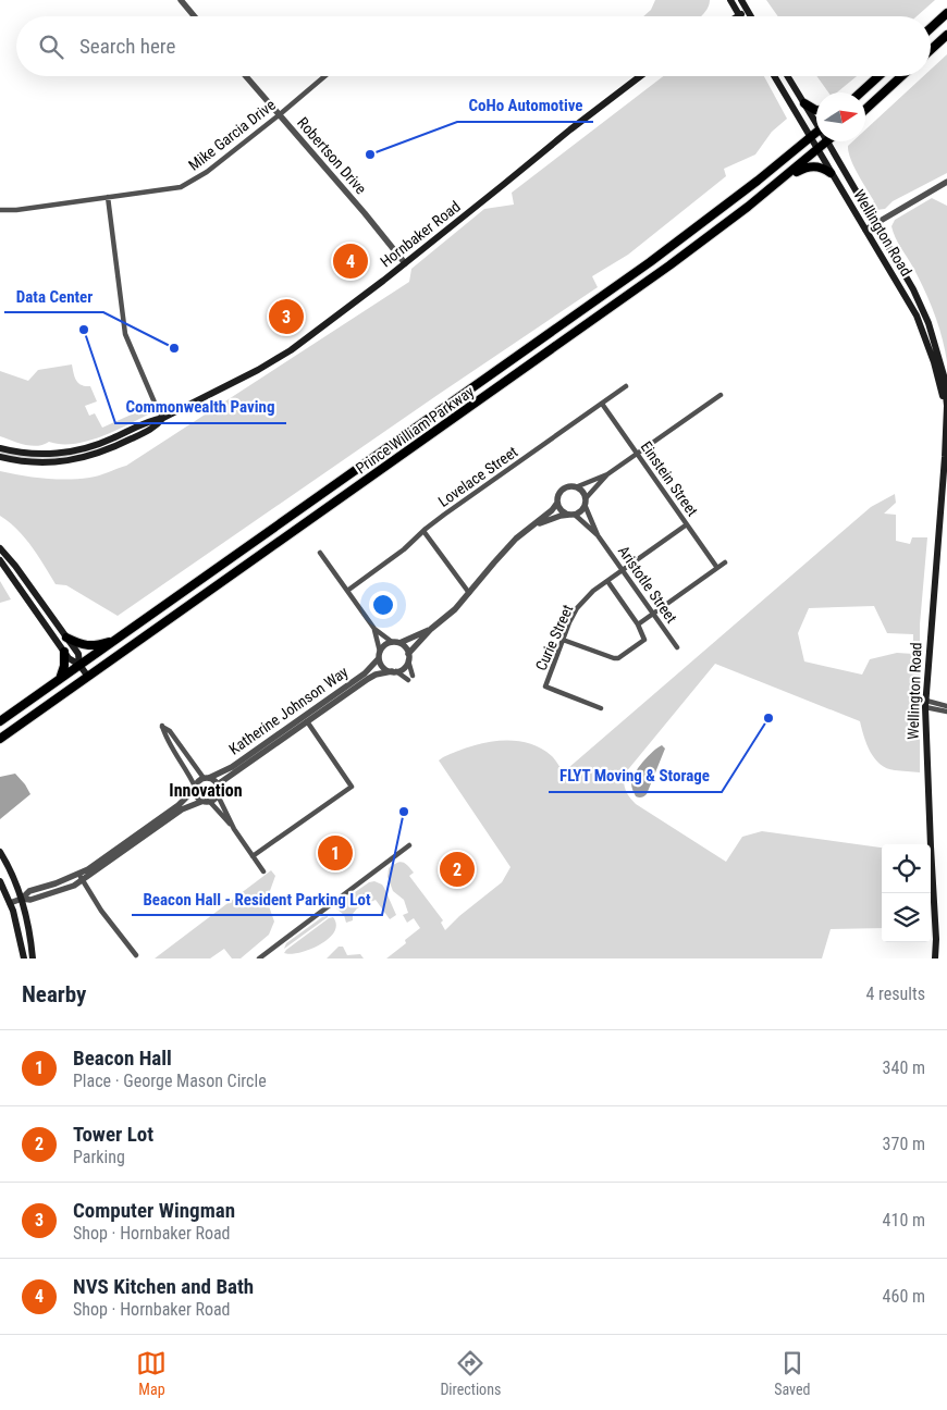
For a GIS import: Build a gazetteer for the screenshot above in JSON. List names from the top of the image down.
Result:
{
  "streets": {
    "highway": ["Prince William Parkway"],
    "main road": ["Wellington Road", "Hornbaker Road"],
    "street": [
      "Mike Garcia Drive",
      "Robertson Drive",
      "Lovelace Street",
      "Einstein Street",
      "Aristotle Street",
      "Curie Street",
      "Katherine Johnson Way"
    ]
  },
  "crossings": [
    ["Mike Garcia Drive", "Robertson Drive"],
    ["Robertson Drive", "Hornbaker Road"],
    ["Wellington Road", "Prince William Parkway"],
    ["Lovelace Street", "Einstein Street"],
    ["Einstein Street", "Curie Street"],
    ["Aristotle Street", "Curie Street"]
  ],
  "districts": ["Innovation"],
  "places": [
    "CoHo Automotive",
    "Commonwealth Paving",
    "Data Center",
    "FLYT Moving & Storage",
    "Beacon Hall - Resident Parking Lot"
  ],
  "north": "right",
  "page": {
    "search": "Search here",
    "pins": [
      "4",
      "3",
      "1",
      "2"
    ],
    "heading": ["Nearby", "4 results"],
    "list": [
      {
        "mark": "1",
        "name": "Beacon Hall",
        "note": "Place · George Mason Circle",
        "value": "340 m"
      },
      {
        "mark": "2",
        "name": "Tower Lot",
        "note": "Parking",
        "value": "370 m"
      },
      {
        "mark": "3",
        "name": "Computer Wingman",
        "note": "Shop · Hornbaker Road",
        "value": "410 m"
      },
      {
        "mark": "4",
        "name": "NVS Kitchen and Bath",
        "note": "Shop · Hornbaker Road",
        "value": "460 m"
      }
    ],
    "nav": ["Map", "Directions", "Saved"]
  }
}
